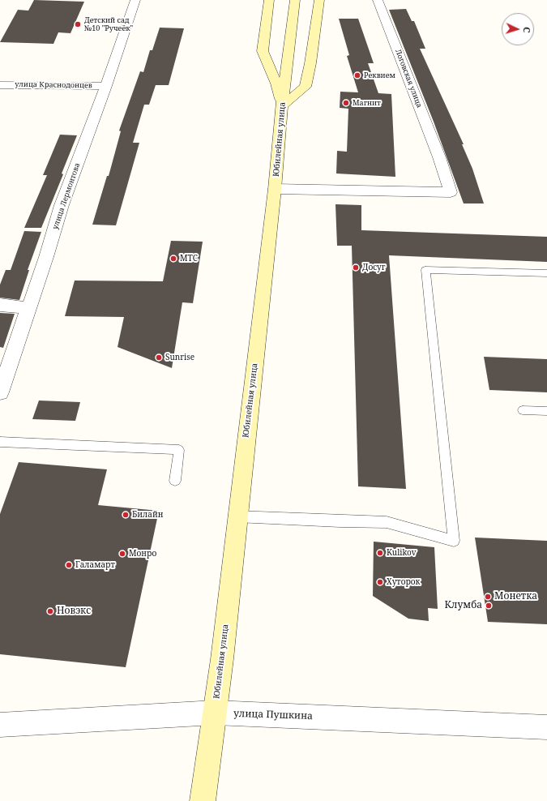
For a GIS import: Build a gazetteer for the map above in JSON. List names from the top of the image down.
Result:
{
  "streets": {
    "main road": ["Юбилейная улица"],
    "street": [
      "Логовская улица",
      "улица Краснодонцев",
      "улица Лермонтова",
      "улица Пушкина"
    ]
  },
  "crossings": [
    ["Логовская улица", "Юбилейная улица"],
    ["улица Краснодонцев", "улица Лермонтова"],
    ["Юбилейная улица", "улица Пушкина"]
  ],
  "places": [
    "Детский сад №10 \"Ручеёк\"",
    "Реквием",
    "Магнит",
    "МТС",
    "Досуг",
    "Sunrise",
    "Билайн",
    "Kulikov",
    "Монро",
    "Галамарт",
    "Хуторок",
    "Монетка",
    "Клумба",
    "Новэкс"
  ],
  "north": "right"
}
